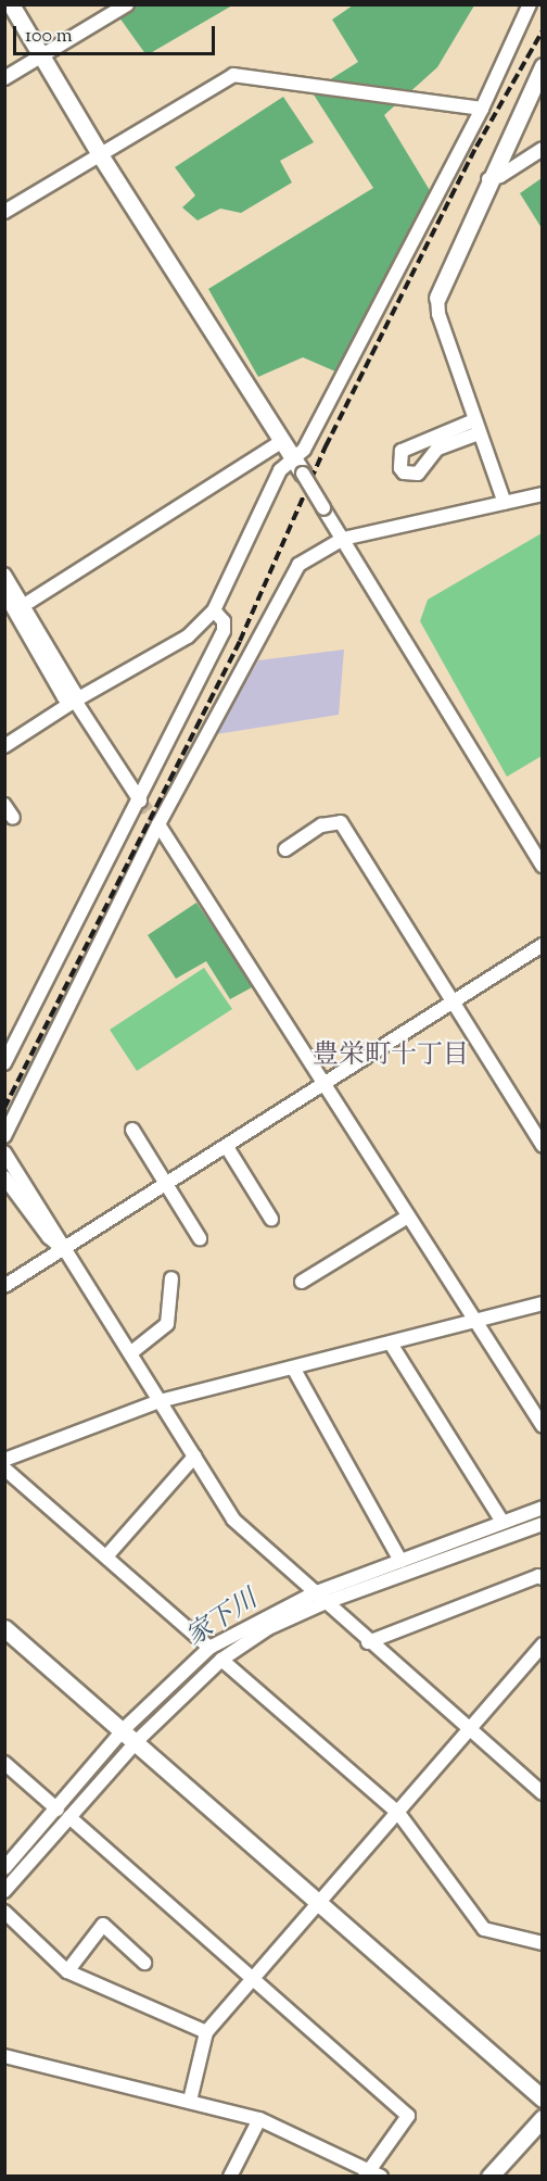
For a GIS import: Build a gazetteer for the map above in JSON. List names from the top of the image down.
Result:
{
  "districts": ["豊栄町十丁目"],
  "water": ["家下川"],
  "scale_bar": "100 m"
}
